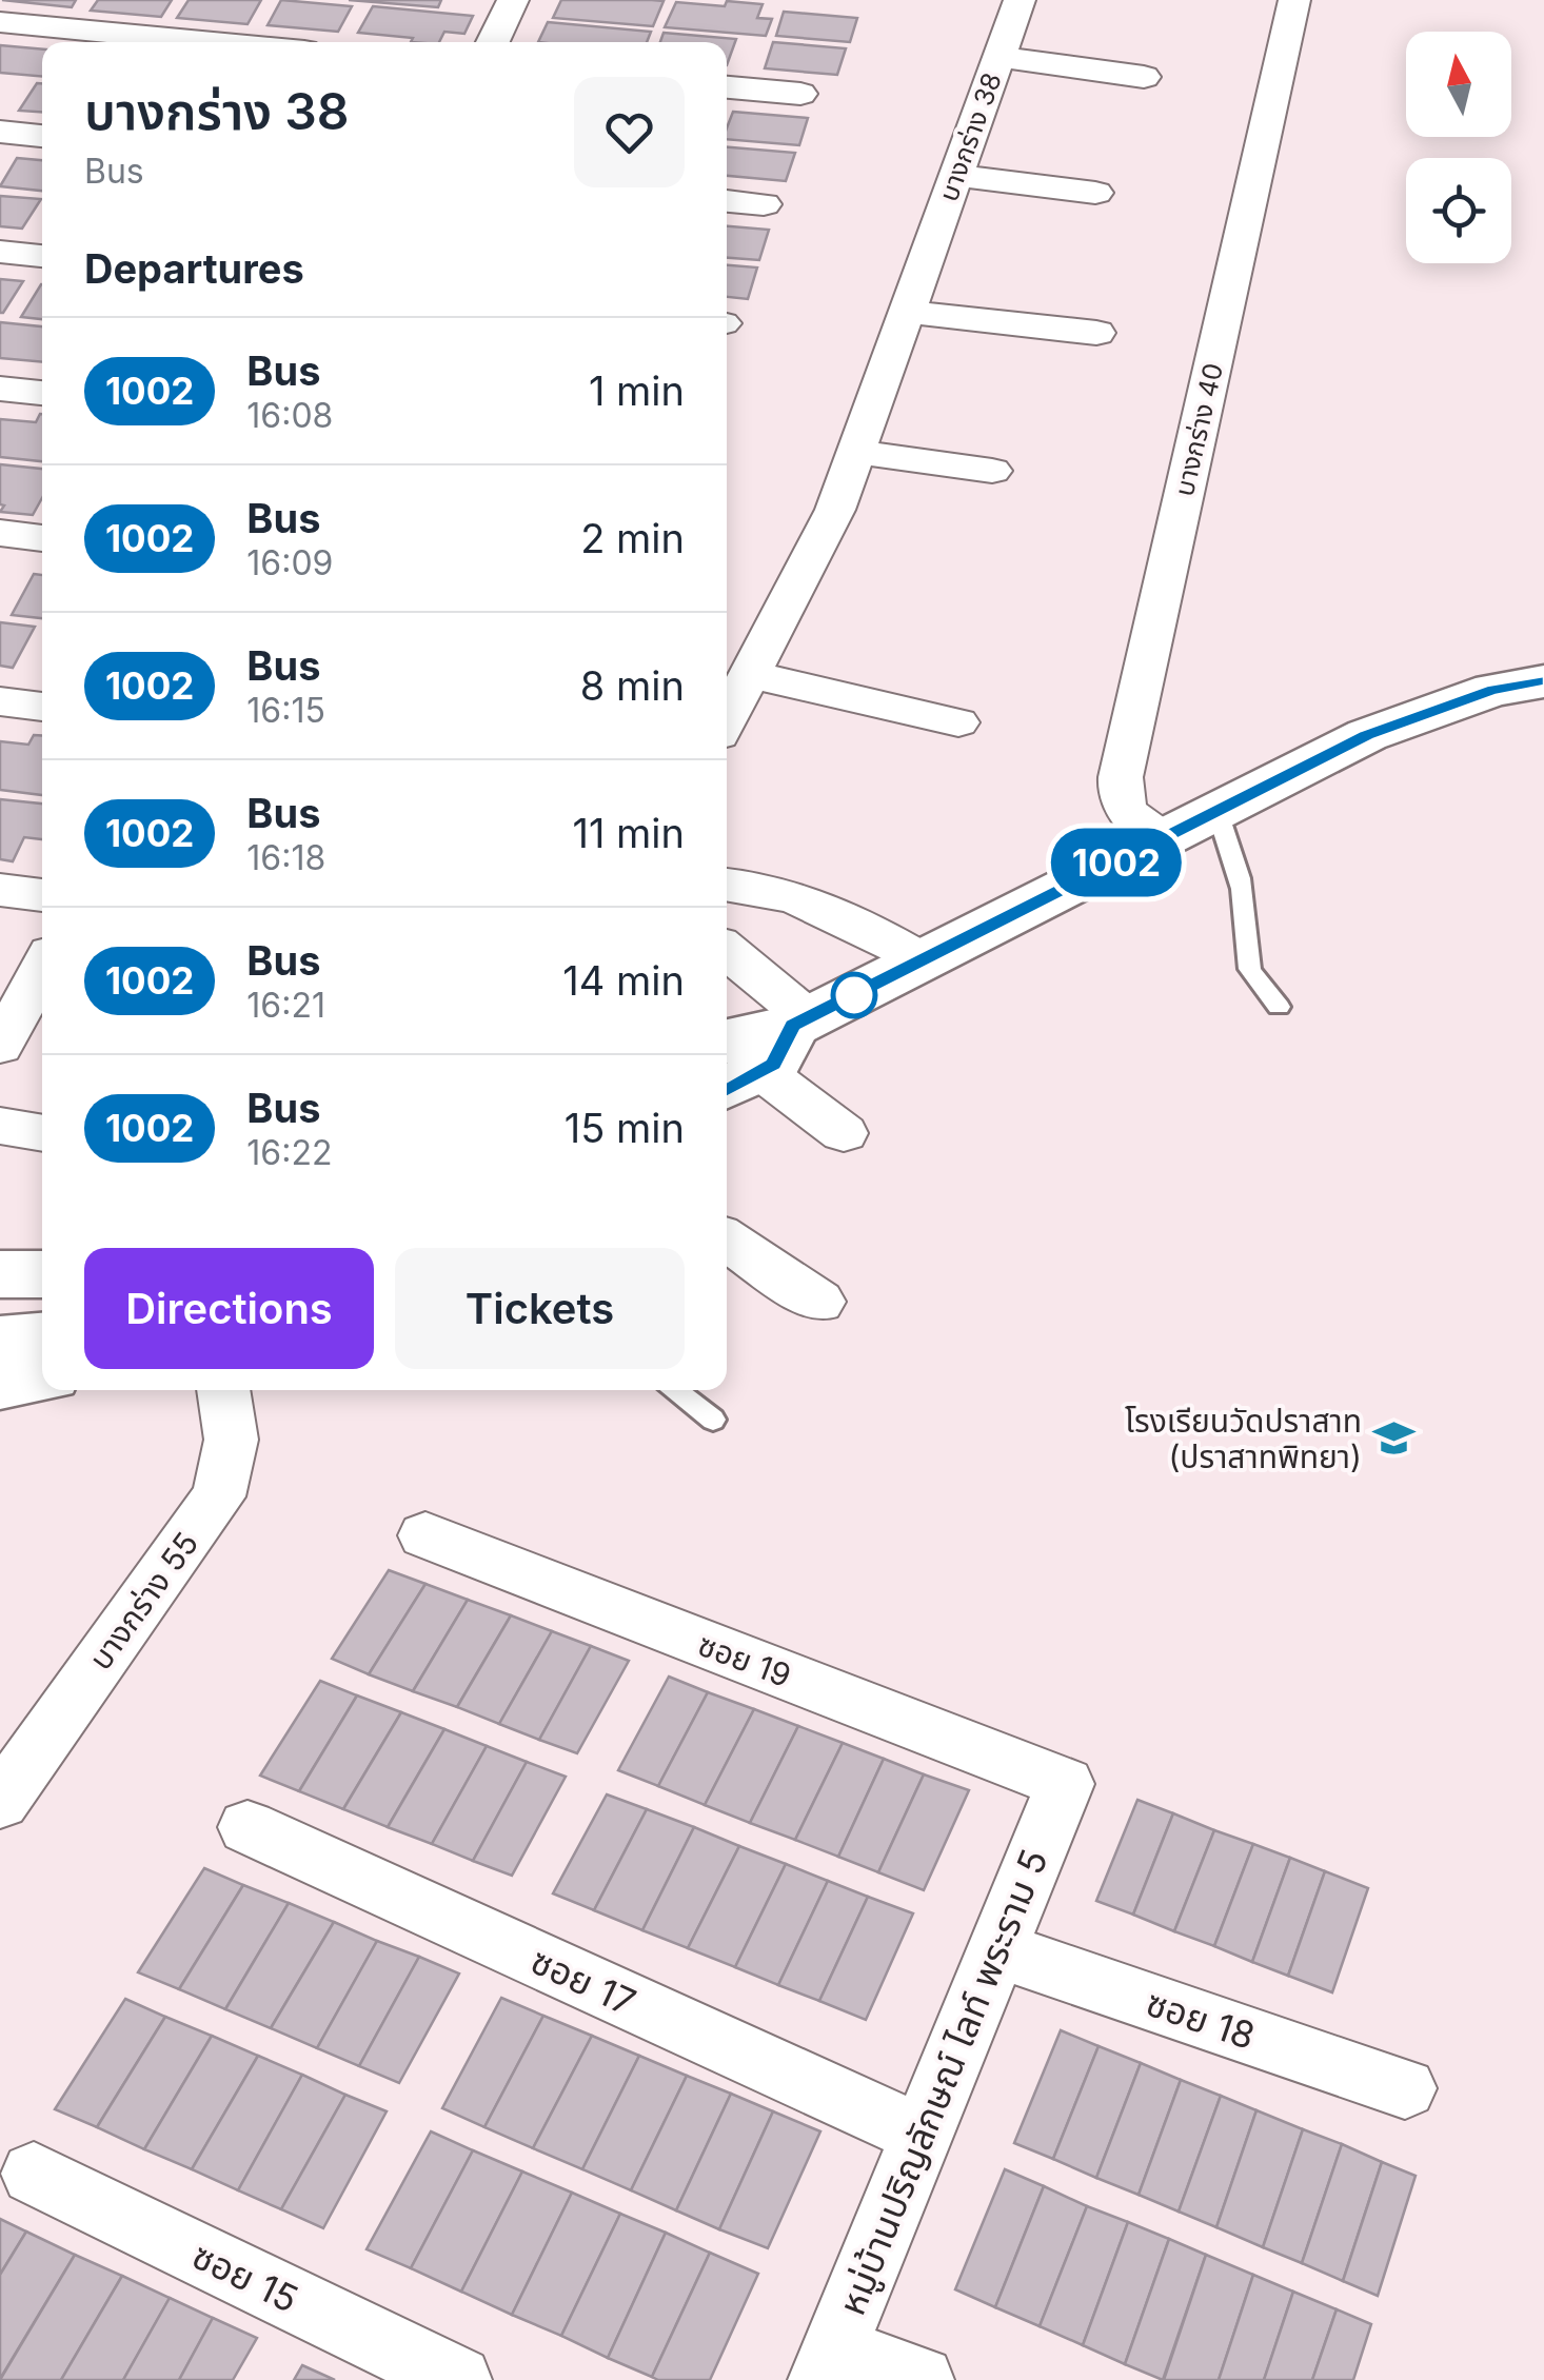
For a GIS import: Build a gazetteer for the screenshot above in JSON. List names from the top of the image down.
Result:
{
  "streets": {
    "street": [
      "บางกร่าง 38",
      "บางกร่าง 40",
      "บางกร่าง 55",
      "ซอย 19",
      "ซอย 17",
      "ซอย 18",
      "หมู่บ้านปริญลักษณ์ ไลท์ พระราม 5",
      "ซอย 15"
    ]
  },
  "crossings": [
    ["ซอย 19", "หมู่บ้านปริญลักษณ์ ไลท์ พระราม 5"],
    ["ซอย 17", "หมู่บ้านปริญลักษณ์ ไลท์ พระราม 5"],
    ["ซอย 18", "หมู่บ้านปริญลักษณ์ ไลท์ พระราม 5"]
  ],
  "places": {
    "school or university": ["โรงเรียนวัดปราสาท (ปราสาทพิทยา)"]
  },
  "lines": ["bus line 1002"],
  "north": "top",
  "page": {
    "on_map": "1002",
    "heading": [
      ["บางกร่าง 38", "Bus"],
      "Departures"
    ],
    "list": [
      {
        "mark": "1002",
        "name": "Bus",
        "note": "16:08",
        "value": "1 min"
      },
      {
        "mark": "1002",
        "name": "Bus",
        "note": "16:09",
        "value": "2 min"
      },
      {
        "mark": "1002",
        "name": "Bus",
        "note": "16:15",
        "value": "8 min"
      },
      {
        "mark": "1002",
        "name": "Bus",
        "note": "16:18",
        "value": "11 min"
      },
      {
        "mark": "1002",
        "name": "Bus",
        "note": "16:21",
        "value": "14 min"
      },
      {
        "mark": "1002",
        "name": "Bus",
        "note": "16:22",
        "value": "15 min"
      }
    ],
    "buttons": ["Directions", "Tickets"]
  }
}
